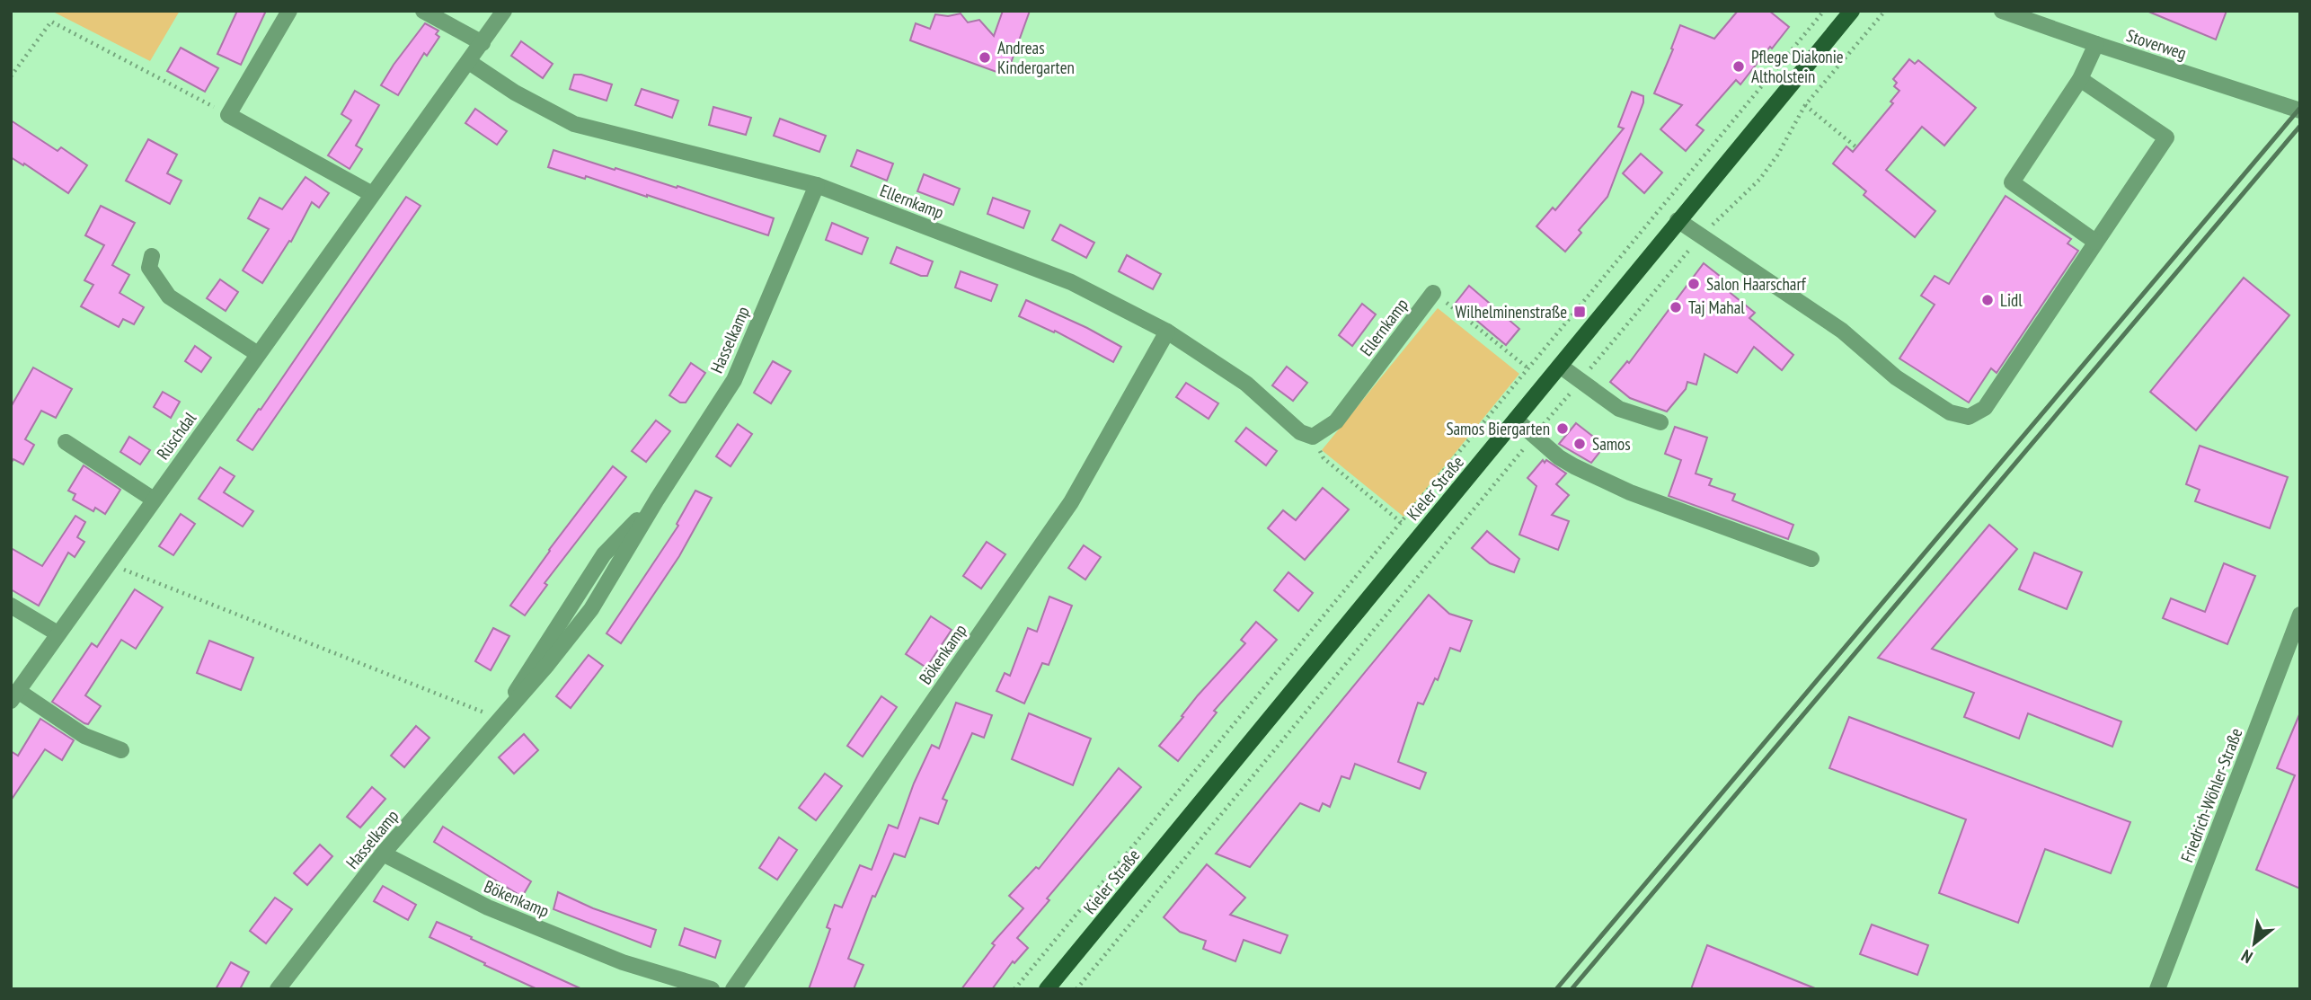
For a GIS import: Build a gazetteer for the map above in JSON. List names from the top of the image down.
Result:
{
  "streets": {
    "main road": ["Kieler Straße"],
    "street": [
      "Stoverweg",
      "Ellernkamp",
      "Hasselkamp",
      "Rüschdal",
      "Bökenkamp",
      "Friedrich-Wöhler-Straße"
    ]
  },
  "crossings": [
    ["Ellernkamp", "Hasselkamp"],
    ["Ellernkamp", "Rüschdal"],
    ["Ellernkamp", "Bökenkamp"],
    ["Hasselkamp", "Bökenkamp"]
  ],
  "places": {
    "other": [
      "Andreas Kindergarten",
      "Pflege Diakonie Altholstein",
      "Salon Haarscharf",
      "Lidl",
      "Taj Mahal",
      "Samos Biergarten",
      "Samos"
    ],
    "transit": ["Wilhelminenstraße"]
  },
  "north": "bottom left"
}
